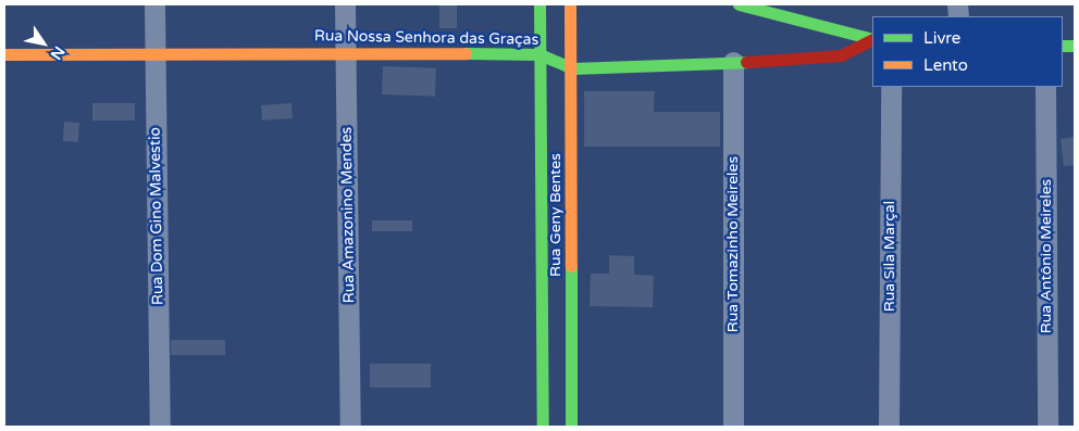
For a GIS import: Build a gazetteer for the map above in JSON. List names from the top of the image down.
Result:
{
  "streets": {
    "street": [
      "Rua Nossa Senhora das Graças",
      "Rua Amazonino Mendes",
      "Rua Geny Bentes",
      "Rua Dom Gino Malvestio",
      "Rua Tomazinho Meireles",
      "Rua Sila Marçal",
      "Rua Antônio Meireles"
    ]
  },
  "crossings": [
    ["Rua Nossa Senhora das Graças", "Rua Amazonino Mendes"],
    ["Rua Nossa Senhora das Graças", "Rua Geny Bentes"],
    ["Rua Nossa Senhora das Graças", "Rua Dom Gino Malvestio"],
    ["Rua Nossa Senhora das Graças", "Rua Tomazinho Meireles"]
  ],
  "legend": ["Livre", "Lento"],
  "north": "bottom right"
}
